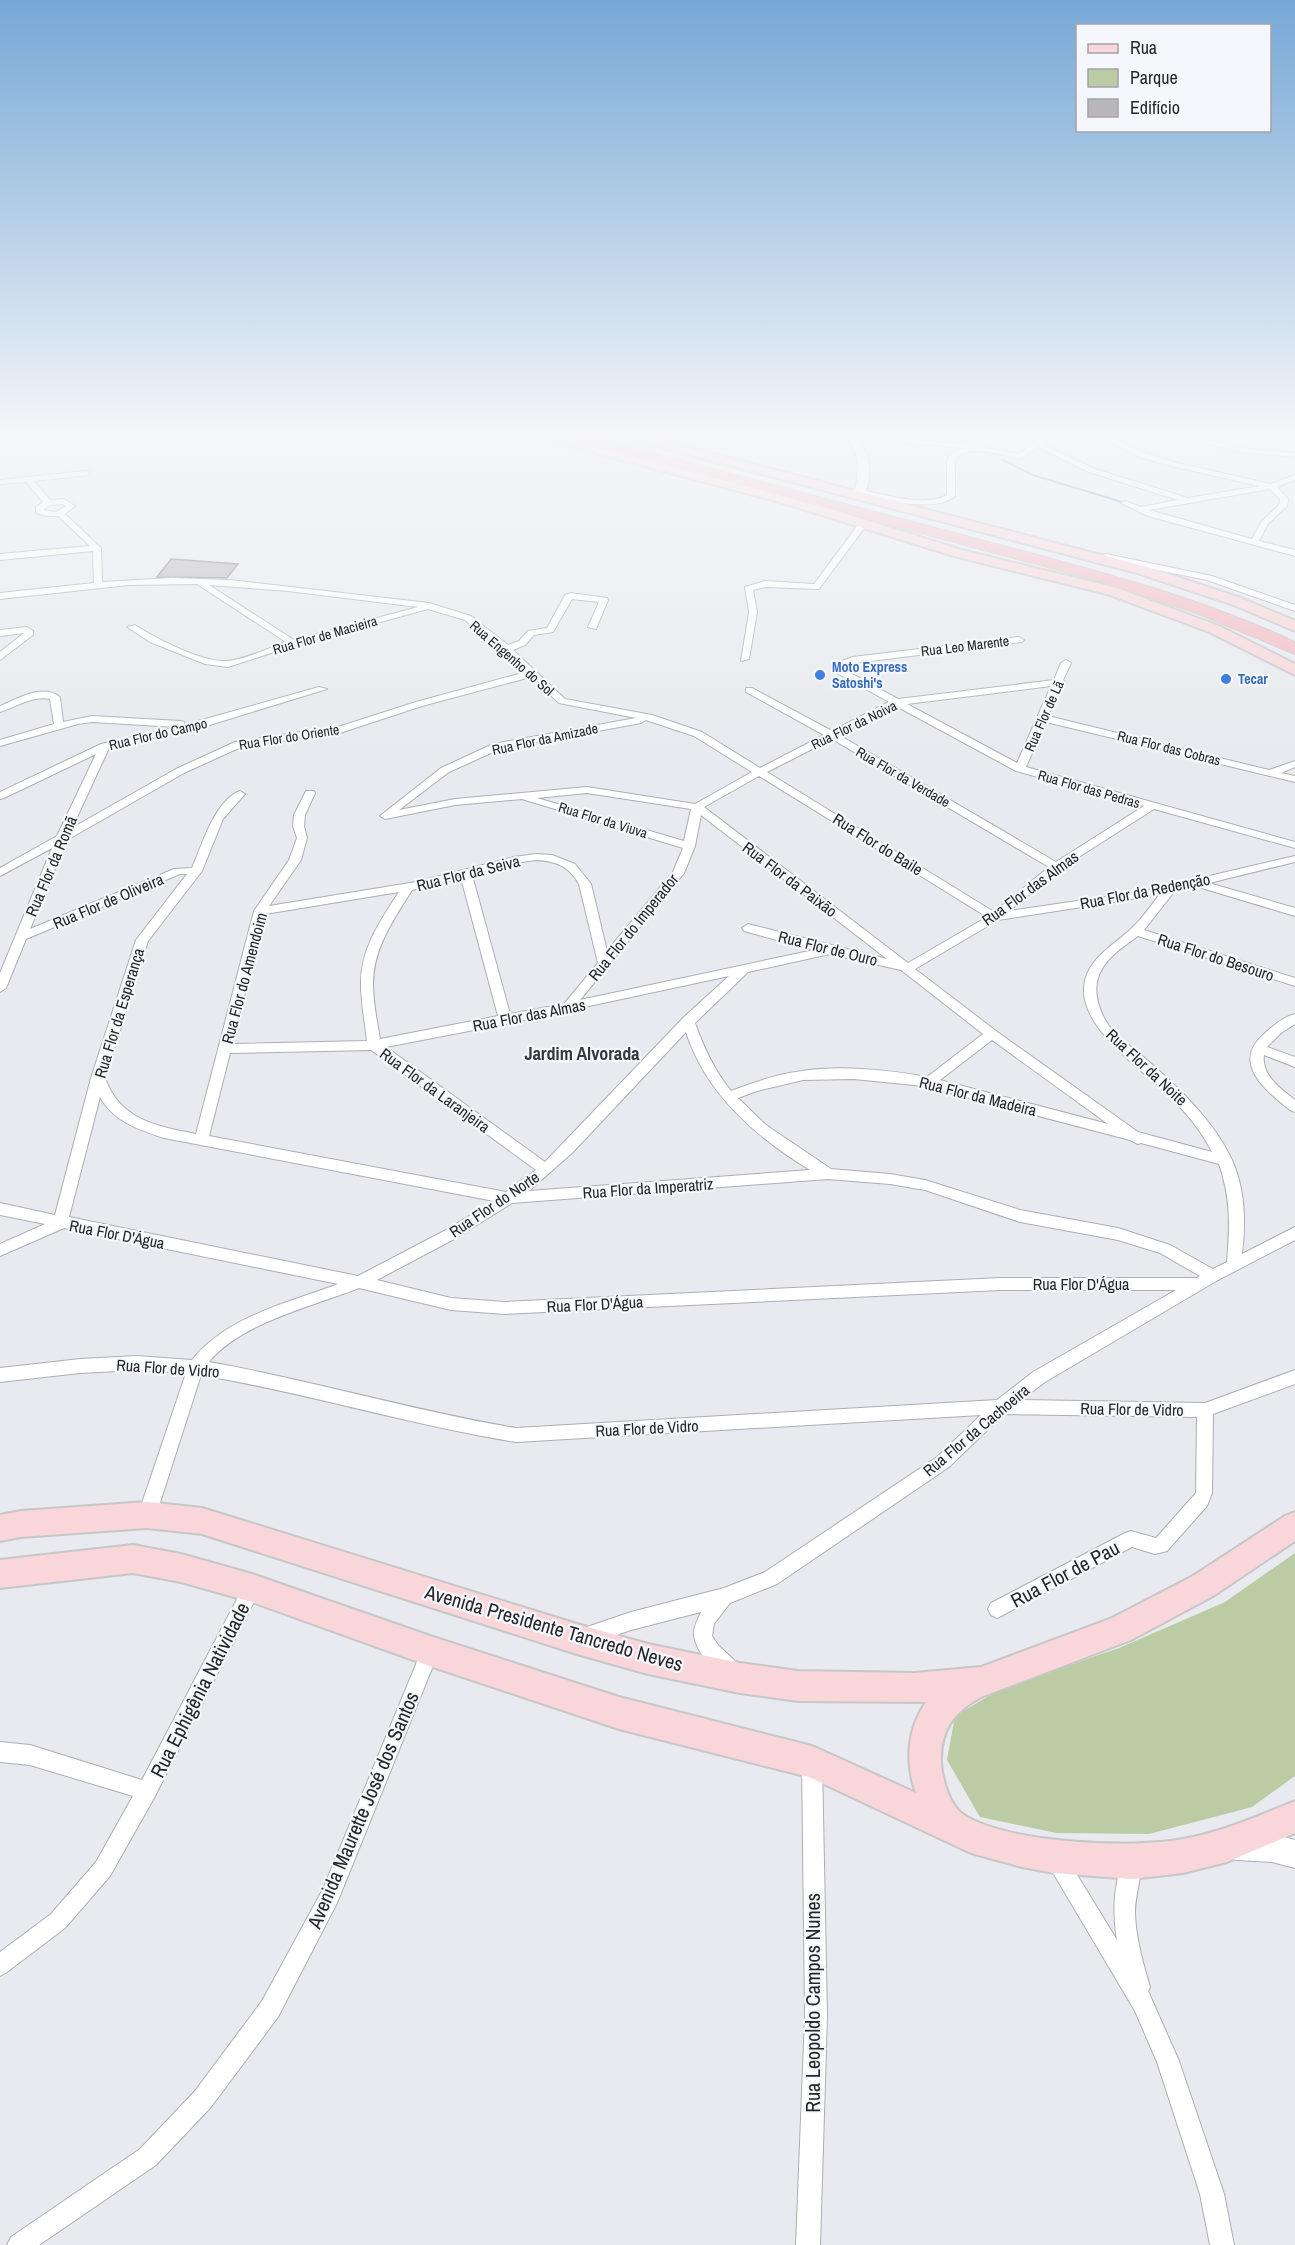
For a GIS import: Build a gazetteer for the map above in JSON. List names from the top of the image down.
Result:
{
  "streets": {
    "main road": ["Avenida Presidente Tancredo Neves"],
    "street": [
      "Rua Flor de Macieira",
      "Rua Leo Marente",
      "Rua Engenho do Sol",
      "Rua Flor de Lã",
      "Rua Flor da Noiva",
      "Rua Flor do Campo",
      "Rua Flor do Oriente",
      "Rua Flor da Amizade",
      "Rua Flor das Cobras",
      "Rua Flor da Verdade",
      "Rua Flor das Pedras",
      "Rua Flor da Viuva",
      "Rua Flor do Baile",
      "Rua Flor da Romã",
      "Rua Flor da Seiva",
      "Rua Flor da Paixão",
      "Rua Flor das Almas",
      "Rua Flor da Redenção",
      "Rua Flor de Oliveira",
      "Rua Flor do Imperador",
      "Rua Flor de Ouro",
      "Rua Flor do Besouro",
      "Rua Flor do Amendoim",
      "Rua Flor da Esperança",
      "Rua Flor da Noite",
      "Rua Flor da Laranjeira",
      "Rua Flor da Madeira",
      "Rua Flor da Imperatriz",
      "Rua Flor do Norte",
      "Rua Flor D'Água",
      "Rua Flor de Vidro",
      "Rua Flor da Cachoeira",
      "Rua Flor de Pau",
      "Rua Ephigênia Natividade",
      "Avenida Maurette José dos Santos",
      "Rua Leopoldo Campos Nunes"
    ]
  },
  "crossings": [
    ["Rua Flor de Macieira", "Rua Engenho do Sol"],
    ["Rua Leo Marente", "Rua Flor da Noiva"],
    ["Rua Leo Marente", "Rua Flor das Pedras"],
    ["Rua Engenho do Sol", "Rua Flor da Noiva"],
    ["Rua Engenho do Sol", "Rua Flor do Oriente"],
    ["Rua Engenho do Sol", "Rua Flor da Amizade"],
    ["Rua Engenho do Sol", "Rua Flor do Baile"],
    ["Rua Flor de Lã", "Rua Flor da Noiva"],
    ["Rua Flor de Lã", "Rua Flor das Cobras"],
    ["Rua Flor de Lã", "Rua Flor das Pedras"],
    ["Rua Flor da Noiva", "Rua Flor da Verdade"],
    ["Rua Flor da Noiva", "Rua Flor das Pedras"],
    ["Rua Flor da Noiva", "Rua Flor do Baile"],
    ["Rua Flor da Noiva", "Rua Flor da Paixão"],
    ["Rua Flor da Noiva", "Rua Flor do Imperador"],
    ["Rua Flor do Campo", "Rua Flor da Romã"],
    ["Rua Flor do Oriente", "Rua Flor da Romã"],
    ["Rua Flor da Amizade", "Rua Flor da Paixão"],
    ["Rua Flor da Verdade", "Rua Flor das Almas"],
    ["Rua Flor das Pedras", "Rua Flor das Almas"],
    ["Rua Flor da Viuva", "Rua Flor da Paixão"],
    ["Rua Flor da Viuva", "Rua Flor do Imperador"],
    ["Rua Flor do Baile", "Rua Flor das Almas"],
    ["Rua Flor do Baile", "Rua Flor da Redenção"],
    ["Rua Flor da Romã", "Rua Flor de Oliveira"],
    ["Rua Flor da Seiva", "Rua Flor do Imperador"],
    ["Rua Flor da Seiva", "Rua Flor do Amendoim"],
    ["Rua Flor da Seiva", "Rua Flor da Laranjeira"],
    ["Rua Flor da Paixão", "Rua Flor das Almas"],
    ["Rua Flor da Paixão", "Rua Flor do Imperador"],
    ["Rua Flor da Paixão", "Rua Flor de Ouro"],
    ["Rua Flor da Paixão", "Rua Flor da Madeira"],
    ["Rua Flor das Almas", "Rua Flor da Redenção"],
    ["Rua Flor das Almas", "Rua Flor do Imperador"],
    ["Rua Flor das Almas", "Rua Flor de Ouro"],
    ["Rua Flor das Almas", "Rua Flor do Amendoim"],
    ["Rua Flor das Almas", "Rua Flor da Laranjeira"],
    ["Rua Flor das Almas", "Rua Flor do Norte"],
    ["Rua Flor da Redenção", "Rua Flor da Noite"],
    ["Rua Flor de Oliveira", "Rua Flor da Esperança"],
    ["Rua Flor do Besouro", "Rua Flor da Noite"],
    ["Rua Flor do Amendoim", "Rua Flor da Imperatriz"],
    ["Rua Flor da Esperança", "Rua Flor da Imperatriz"],
    ["Rua Flor da Esperança", "Rua Flor D'Água"],
    ["Rua Flor da Noite", "Rua Flor da Madeira"],
    ["Rua Flor da Noite", "Rua Flor da Cachoeira"],
    ["Rua Flor da Laranjeira", "Rua Flor do Norte"],
    ["Rua Flor da Imperatriz", "Rua Flor do Norte"],
    ["Rua Flor da Imperatriz", "Rua Flor D'Água"],
    ["Rua Flor da Imperatriz", "Rua Flor da Cachoeira"],
    ["Rua Flor do Norte", "Rua Flor D'Água"],
    ["Rua Flor do Norte", "Rua Flor de Vidro"],
    ["Rua Flor D'Água", "Rua Flor da Cachoeira"],
    ["Rua Flor de Vidro", "Rua Flor da Cachoeira"],
    ["Rua Flor de Vidro", "Rua Flor de Pau"],
    ["Rua Flor da Cachoeira", "Avenida Presidente Tancredo Neves"]
  ],
  "districts": ["Jardim Alvorada"],
  "places": ["Moto Express Satoshi's", "Tecar"],
  "legend": ["Rua", "Parque", "Edifício"]
}
